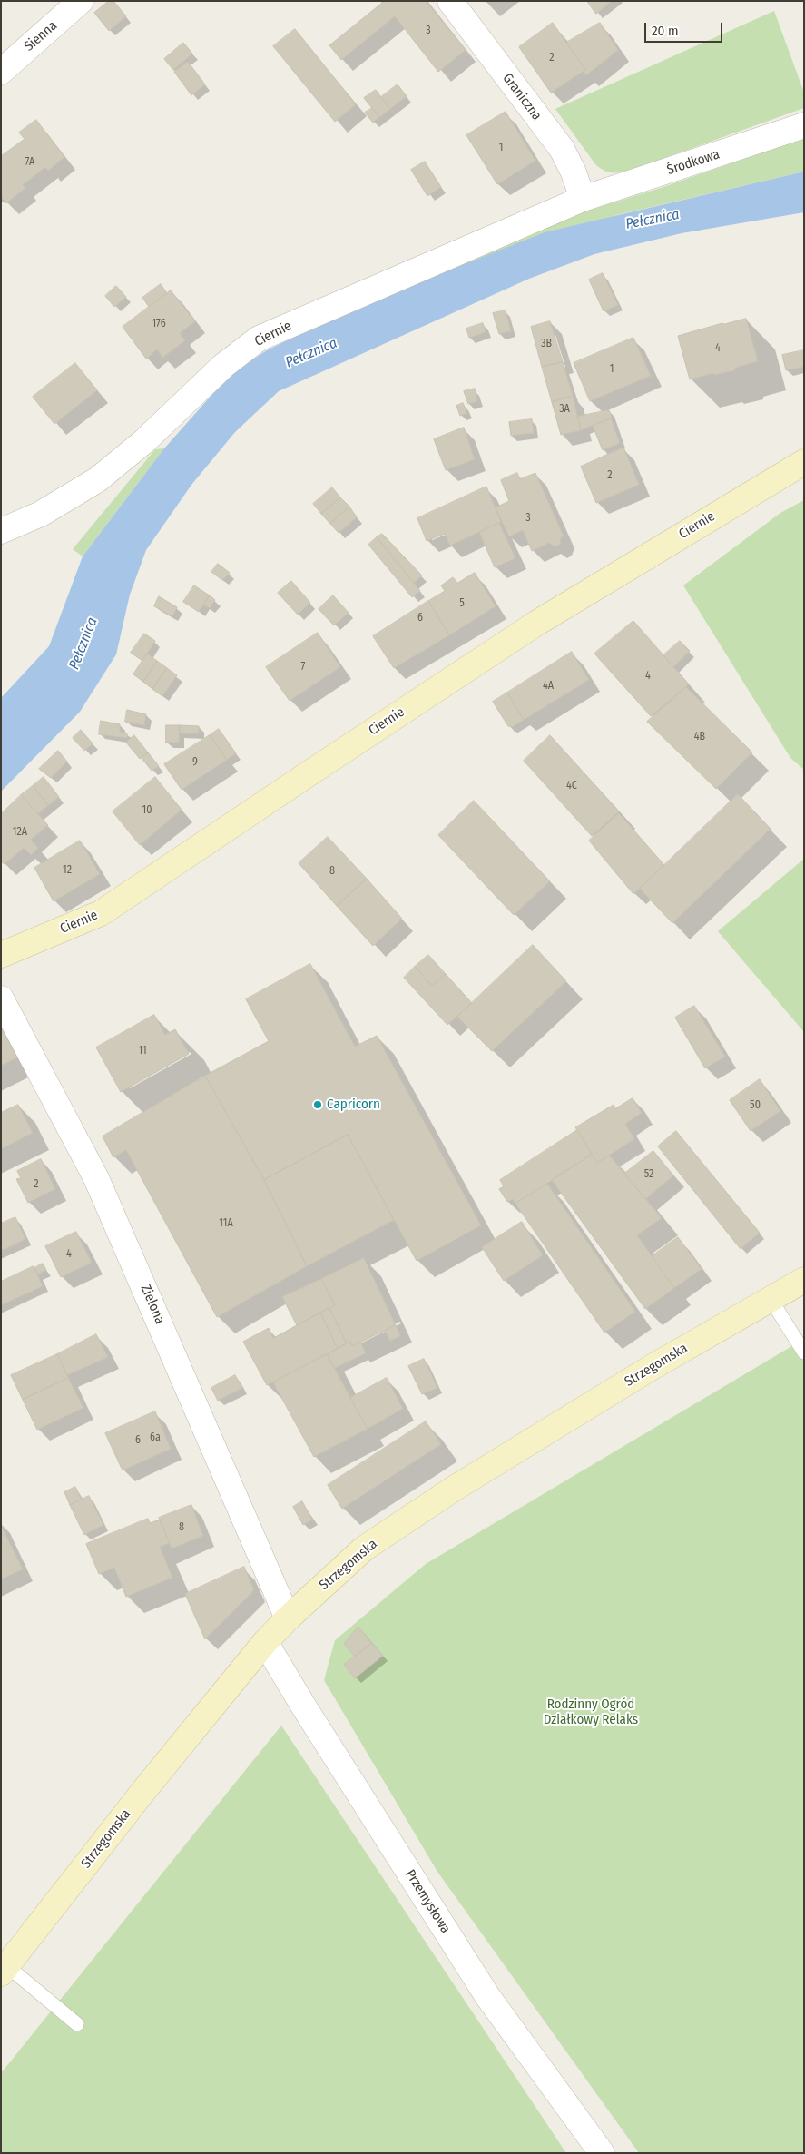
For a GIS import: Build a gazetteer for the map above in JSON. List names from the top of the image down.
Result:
{
  "streets": {
    "main road": ["Ciernie", "Strzegomska"],
    "street": [
      "Sienna",
      "Graniczna",
      "Środkowa",
      "Zielona",
      "Przemysłowa"
    ]
  },
  "crossings": [
    ["Graniczna", "Środkowa"],
    ["Graniczna", "Ciernie"],
    ["Środkowa", "Ciernie"],
    ["Zielona", "Strzegomska"],
    ["Strzegomska", "Przemysłowa"]
  ],
  "water": ["Pełcznica"],
  "parks": ["Rodzinny Ogród Działkowy Relaks"],
  "places": ["Capricorn"],
  "house_numbers": [
    "3",
    "2",
    "1",
    "7A",
    "176",
    "3B",
    "4",
    "1",
    "3A",
    "2",
    "3",
    "5",
    "6",
    "7",
    "4",
    "4A",
    "4B",
    "9",
    "4C",
    "10",
    "12A",
    "12",
    "8",
    "11",
    "50",
    "52",
    "2",
    "11A",
    "4",
    "6a",
    "6",
    "8"
  ],
  "scale_bar": "20 m"
}
